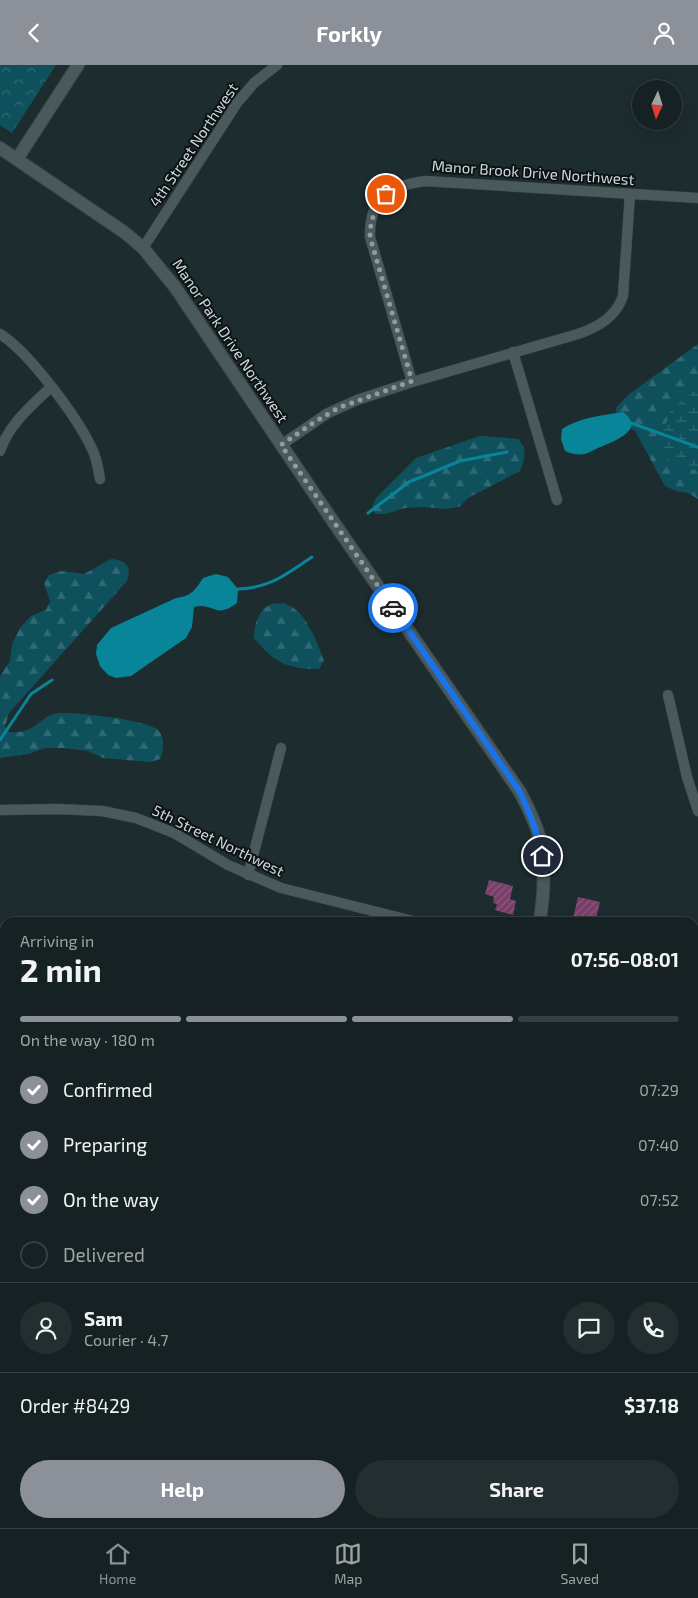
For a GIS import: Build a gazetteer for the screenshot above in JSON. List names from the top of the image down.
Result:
{
  "streets": {
    "street": [
      "4th Street Northwest",
      "Manor Brook Drive Northwest",
      "Manor Park Drive Northwest",
      "5th Street Northwest"
    ]
  },
  "crossings": [
    ["4th Street Northwest", "Manor Park Drive Northwest"]
  ],
  "north": "bottom",
  "page": {
    "header": "Forkly",
    "heading": ["2 min", "Arriving in", "07:56–08:01"],
    "panel": [
      "Sam",
      "Courier · 4.7",
      "Order #8429",
      "$37.18"
    ],
    "bar": "On the way · 180 m",
    "list": [
      ["Confirmed", "07:29"],
      ["Preparing", "07:40"],
      ["On the way", "07:52"],
      "Delivered"
    ],
    "buttons": ["Help", "Share"],
    "tabs": ["Home", "Map", "Saved"]
  }
}
